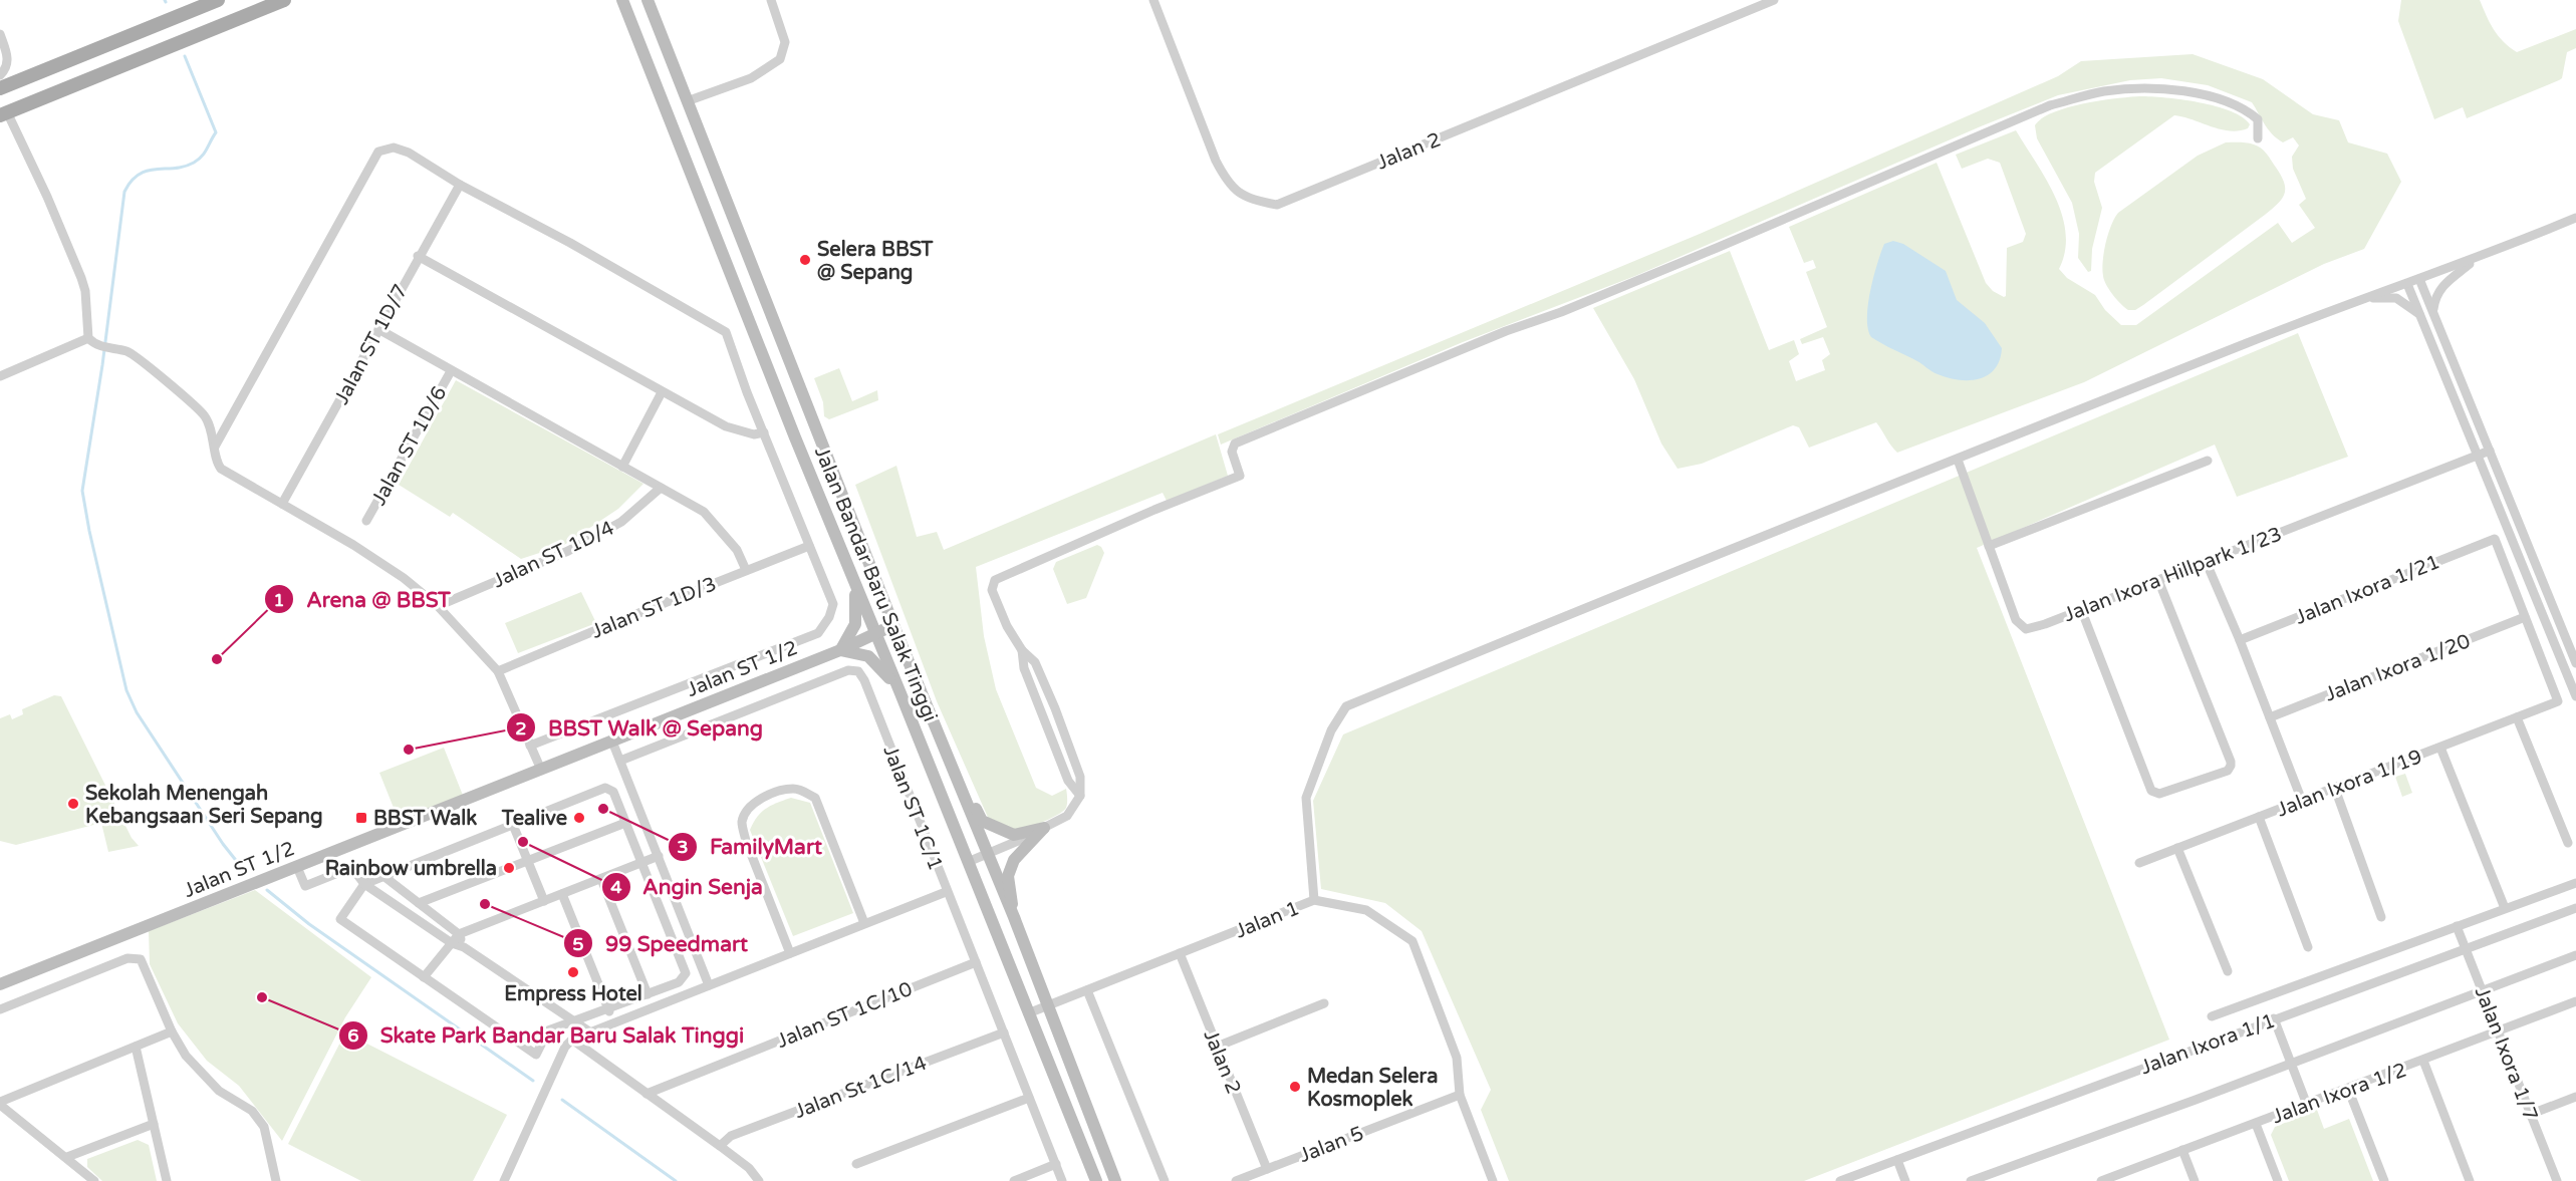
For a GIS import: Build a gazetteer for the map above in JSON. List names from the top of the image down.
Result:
{
  "streets": {
    "main road": ["Jalan Bandar Baru Salak Tinggi", "Jalan ST 1/2"],
    "street": [
      "Jalan 2",
      "Jalan ST 1D/7",
      "Jalan ST 1D/6",
      "Jalan ST 1D/4",
      "Jalan Ixora Hillpark 1/23",
      "Jalan Ixora 1/21",
      "Jalan ST 1D/3",
      "Jalan Ixora 1/20",
      "Jalan Ixora 1/19",
      "Jalan ST 1C/1",
      "Jalan 1",
      "Jalan ST 1C/10",
      "Jalan Ixora 1/1",
      "Jalan Ixora 1/7",
      "Jalan St 1C/14",
      "Jalan Ixora 1/2",
      "Jalan 5"
    ]
  },
  "crossings": [
    ["Jalan 2", "Jalan 1"],
    ["Jalan 2", "Jalan 5"],
    ["Jalan Bandar Baru Salak Tinggi", "Jalan ST 1/2"],
    ["Jalan Bandar Baru Salak Tinggi", "Jalan 1"],
    ["Jalan Ixora 1/21", "Jalan Ixora 1/20"],
    ["Jalan Ixora 1/21", "Jalan Ixora 1/19"],
    ["Jalan Ixora 1/20", "Jalan Ixora 1/19"],
    ["Jalan ST 1C/1", "Jalan ST 1C/10"],
    ["Jalan ST 1C/1", "Jalan St 1C/14"],
    ["Jalan 1", "Jalan 5"],
    ["Jalan Ixora 1/1", "Jalan Ixora 1/7"],
    ["Jalan Ixora 1/7", "Jalan Ixora 1/2"]
  ],
  "places": {
    "other": [
      "Selera BBST @ Sepang",
      "Arena @ BBST",
      "BBST Walk @ Sepang",
      "Sekolah Menengah Kebangsaan Seri Sepang",
      "FamilyMart",
      "Tealive",
      "Angin Senja",
      "Rainbow umbrella",
      "99 Speedmart",
      "Empress Hotel",
      "Skate Park Bandar Baru Salak Tinggi",
      "Medan Selera Kosmoplek"
    ],
    "transit": ["BBST Walk"]
  }
}
